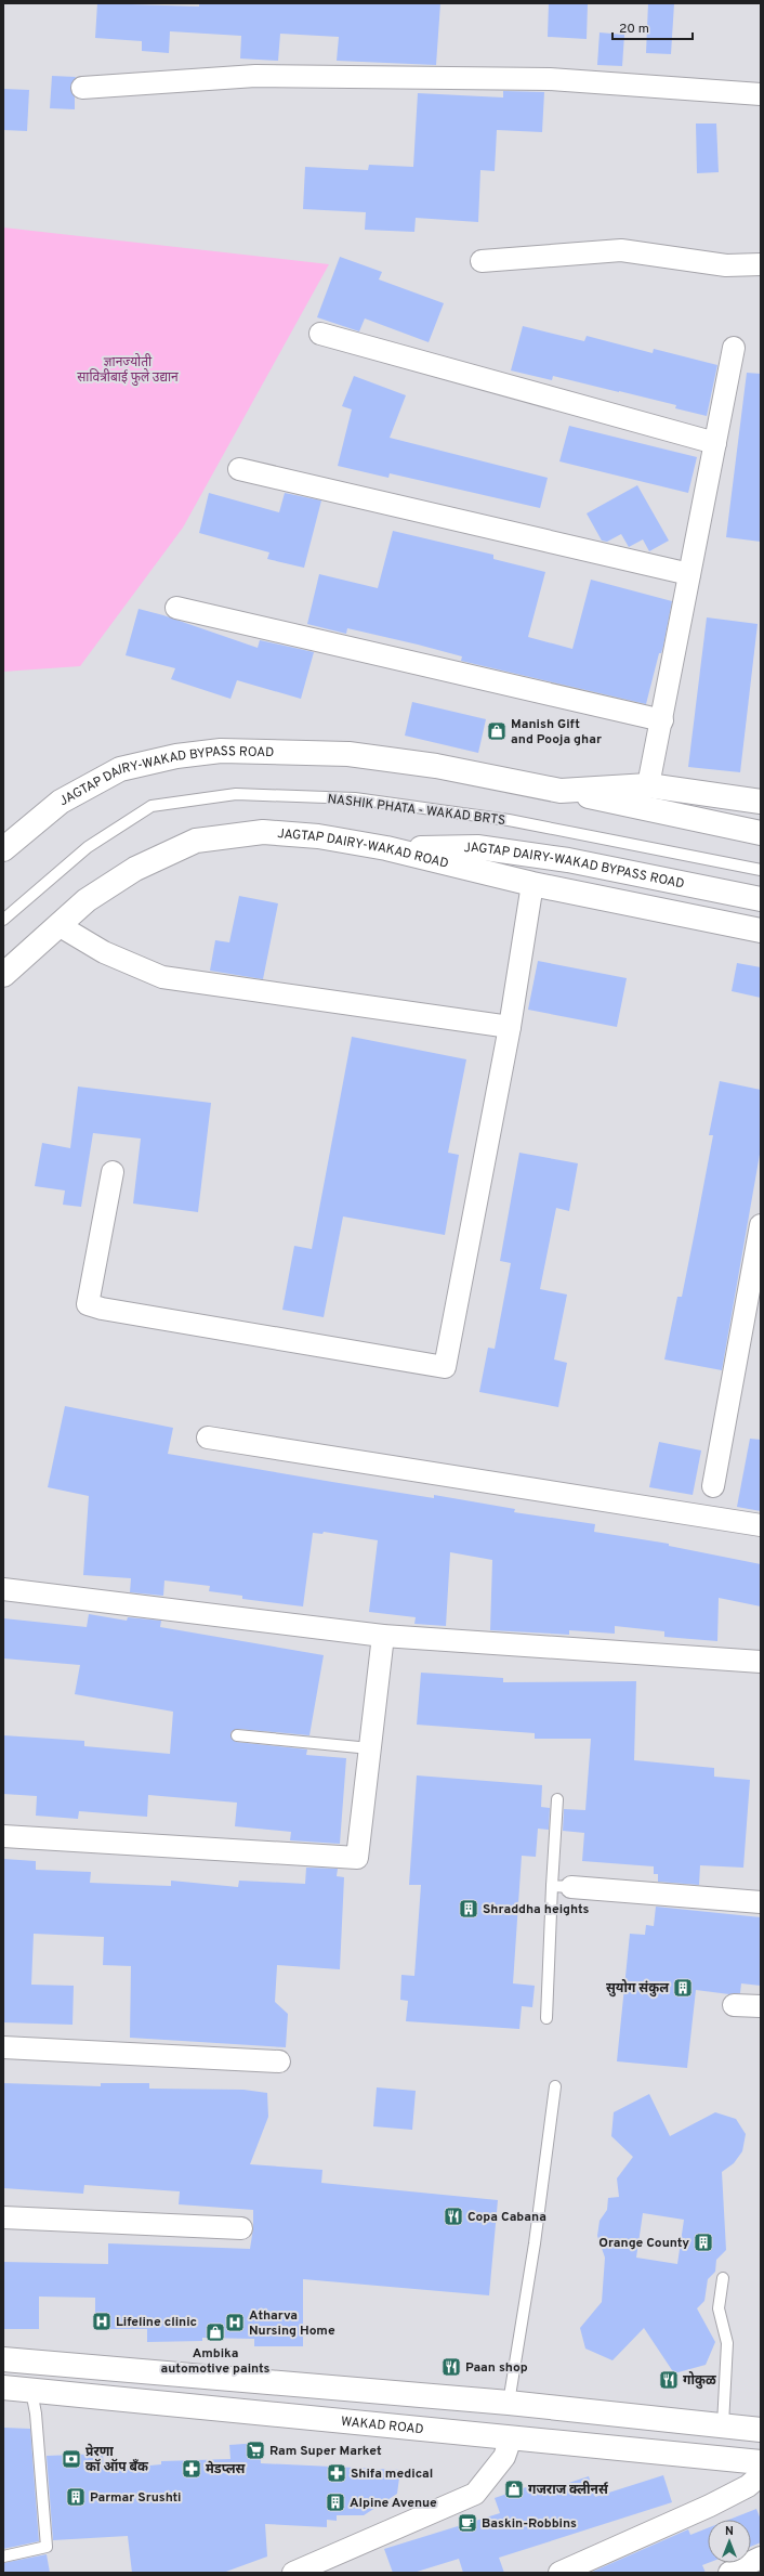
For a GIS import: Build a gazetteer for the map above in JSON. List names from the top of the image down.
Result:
{
  "streets": {
    "main road": ["JAGTAP DAIRY-WAKAD BYPASS ROAD", "JAGTAP DAIRY-WAKAD ROAD", "WAKAD ROAD"],
    "lane": ["NASHIK PHATA - WAKAD BRTS"]
  },
  "crossings": [
    ["JAGTAP DAIRY-WAKAD BYPASS ROAD", "JAGTAP DAIRY-WAKAD ROAD"]
  ],
  "parks": ["ज्ञानज्योती सावित्रीबाई फुले उद्यान"],
  "places": {
    "shop": ["Manish Gift and Pooja ghar", "Ambika automotive paints", "गजराज क्लीनर्स"],
    "building": [
      "Shraddha heights",
      "सुयोग संकुल",
      "Orange County",
      "Parmar Srushti",
      "Alpine Avenue"
    ],
    "restaurant": ["Copa Cabana", "Paan shop", "गोकुळ"],
    "hospital": ["Lifeline clinic", "Atharva Nursing Home"],
    "supermarket": ["Ram Super Market"],
    "bank": ["प्रेरणा कॉ ऑप बँक"],
    "pharmacy": ["मेडप्लस", "Shifa medical"],
    "cafe": ["Baskin-Robbins"]
  },
  "scale_bar": "20 m",
  "north": "top"
}
